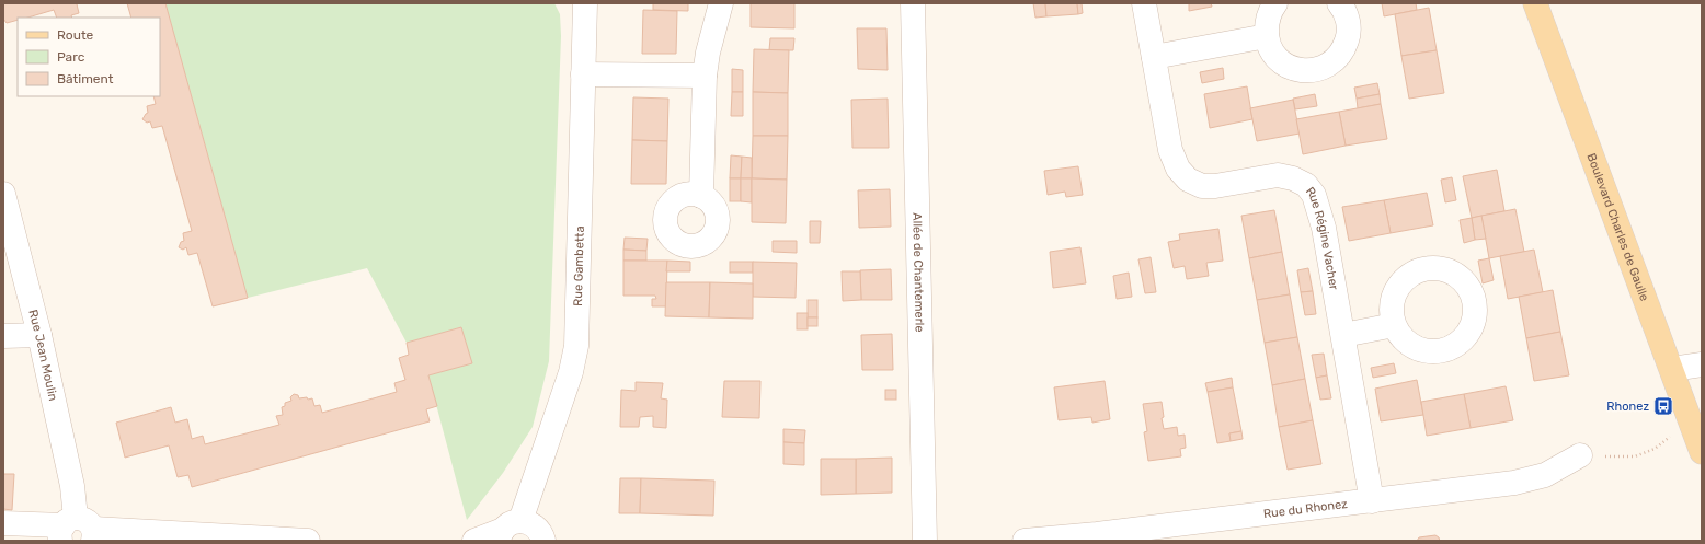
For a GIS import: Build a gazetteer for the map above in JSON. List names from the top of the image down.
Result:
{
  "streets": {
    "main road": ["Boulevard Charles de Gaulle"],
    "street": [
      "Rue Régine Vacher",
      "Rue Gambetta",
      "Allée de Chantemerle",
      "Rue Jean Moulin",
      "Rue du Rhonez"
    ]
  },
  "crossings": [
    ["Rue Régine Vacher", "Rue du Rhonez"]
  ],
  "places": {
    "bus stop": ["Rhonez"]
  },
  "legend": ["Route", "Parc", "Bâtiment"]
}
